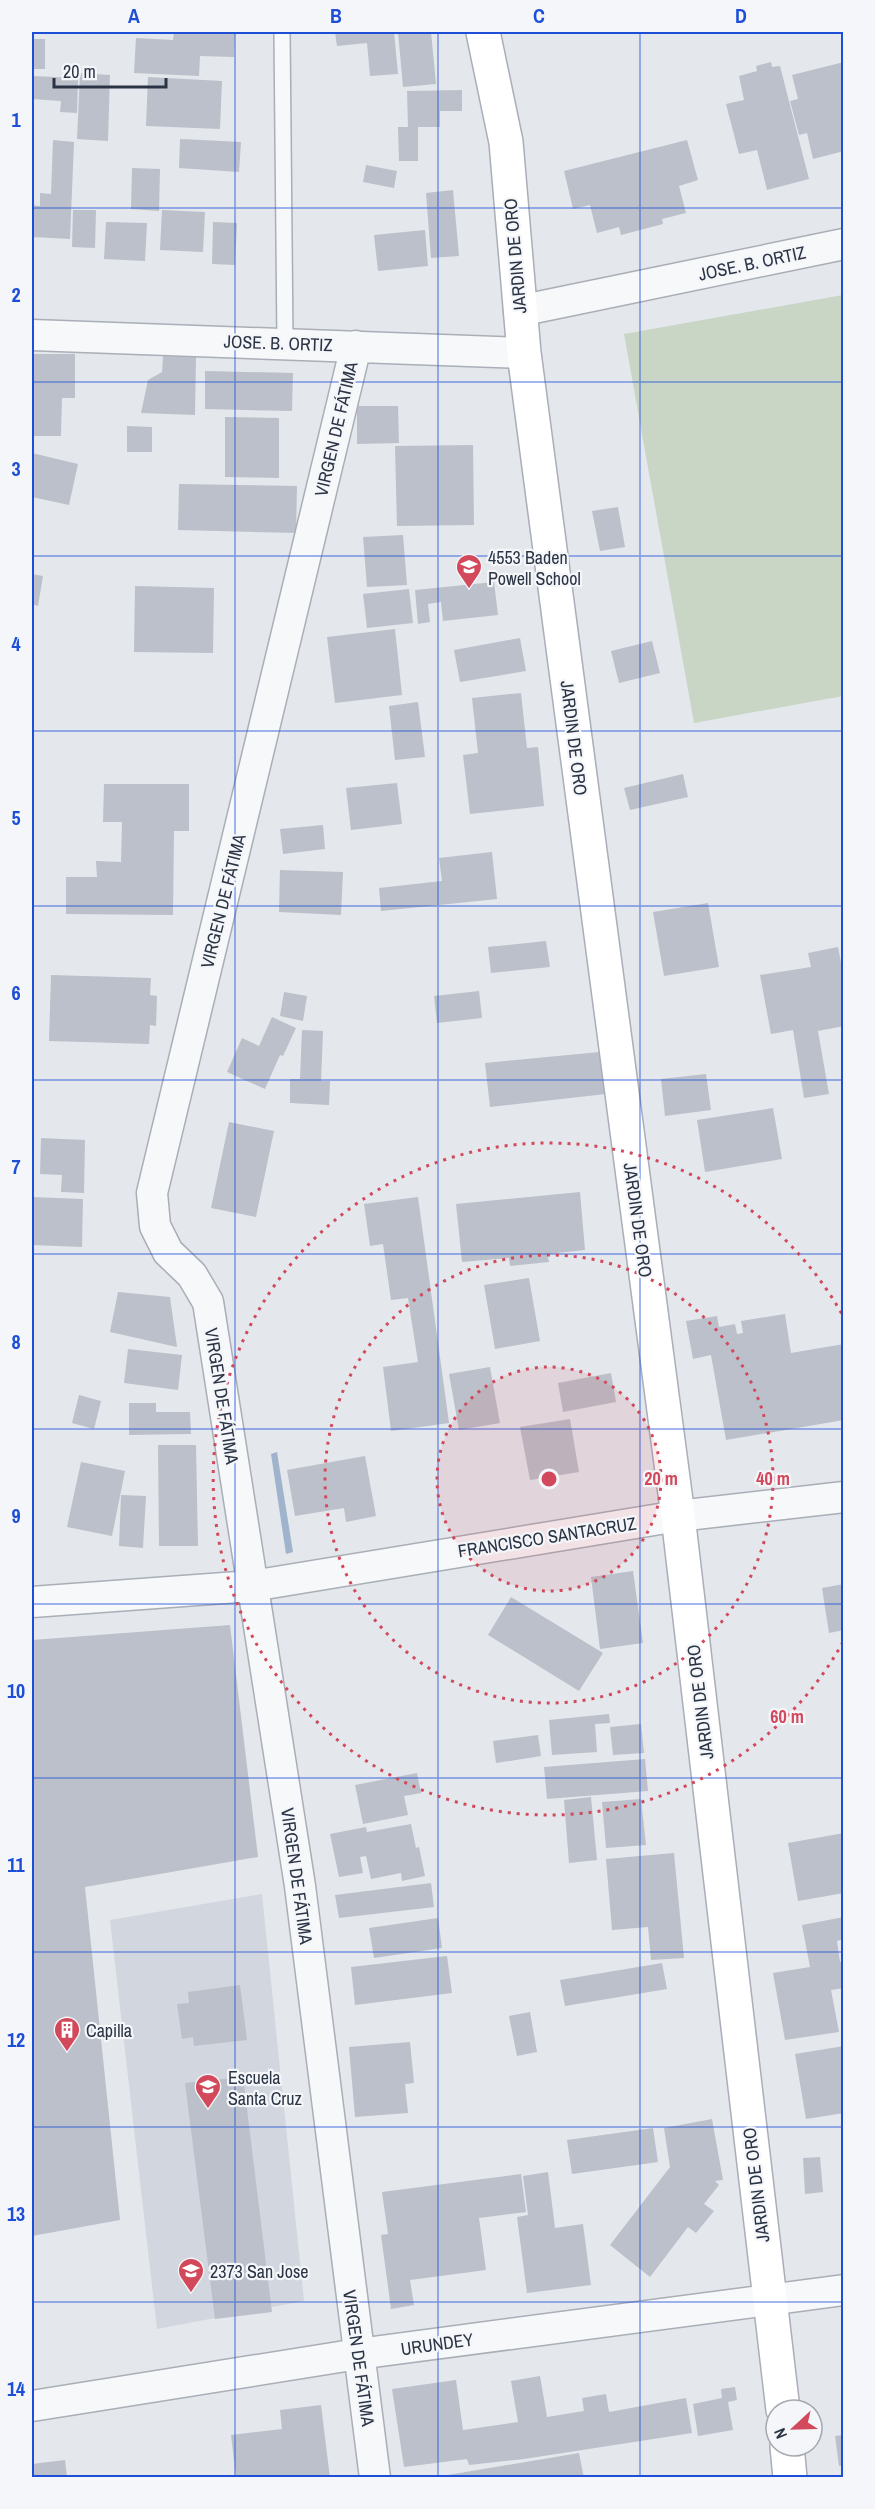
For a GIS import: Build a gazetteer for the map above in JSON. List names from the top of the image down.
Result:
{
  "streets": {
    "street": [
      "JARDIN DE ORO",
      "JOSE. B. ORTIZ",
      "VIRGEN DE FÁTIMA",
      "FRANCISCO SANTACRUZ",
      "URUNDEY"
    ]
  },
  "crossings": [
    ["JARDIN DE ORO", "JOSE. B. ORTIZ"],
    ["JARDIN DE ORO", "FRANCISCO SANTACRUZ"],
    ["JARDIN DE ORO", "URUNDEY"],
    ["JOSE. B. ORTIZ", "VIRGEN DE FÁTIMA"],
    ["VIRGEN DE FÁTIMA", "FRANCISCO SANTACRUZ"],
    ["VIRGEN DE FÁTIMA", "URUNDEY"]
  ],
  "places": {
    "school or university": ["4553 Baden Powell School", "Escuela Santa Cruz", "2373 San Jose"],
    "building": ["Capilla"]
  },
  "scale_bar": "20 m",
  "north": "left",
  "grid": {
    "columns": [
      "A",
      "B",
      "C",
      "D"
    ],
    "rows": [
      "1",
      "2",
      "3",
      "4",
      "5",
      "6",
      "7",
      "8",
      "9",
      "10",
      "11",
      "12",
      "13",
      "14"
    ]
  },
  "rings": ["20 m", "40 m", "60 m"]
}
